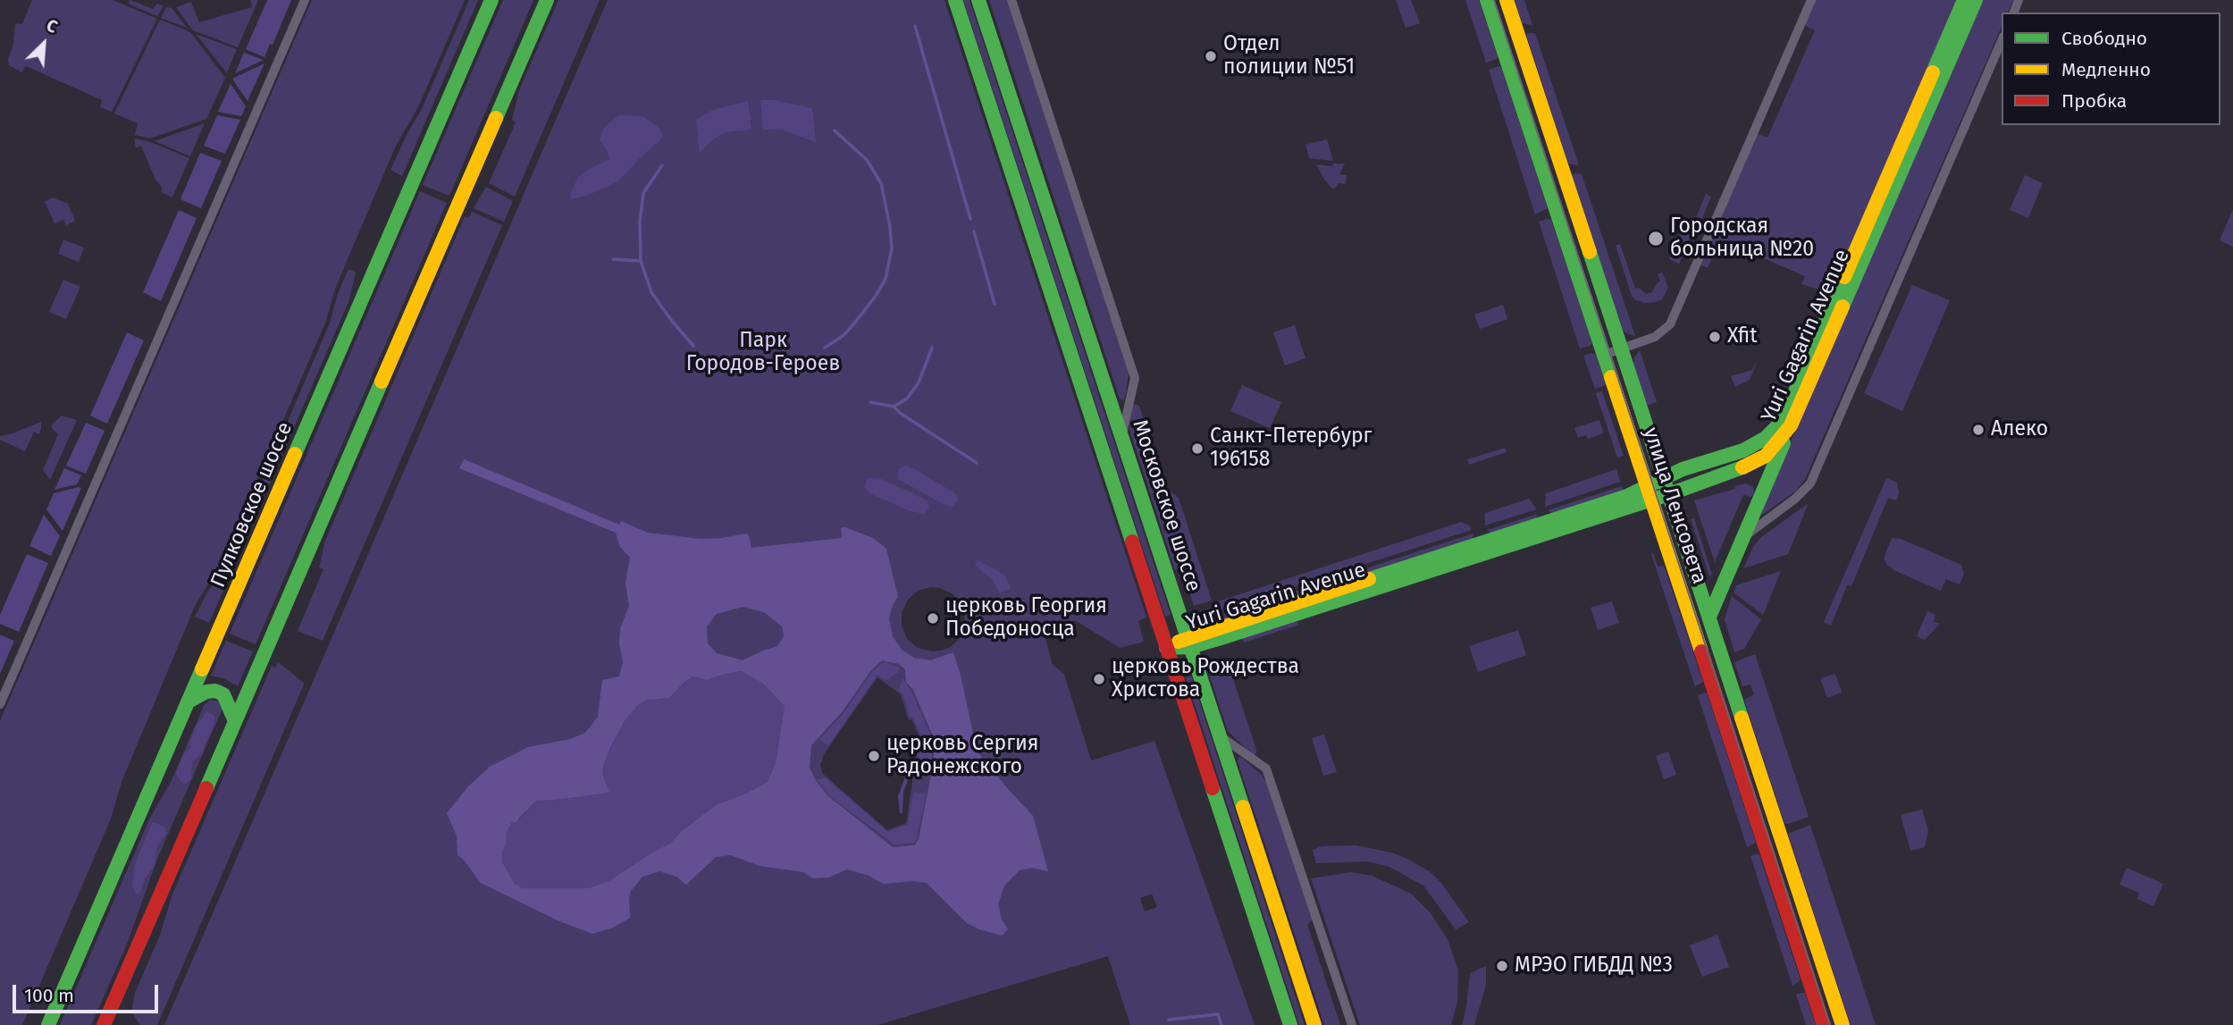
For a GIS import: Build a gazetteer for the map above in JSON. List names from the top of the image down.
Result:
{
  "streets": {
    "main road": [
      "Yuri Gagarin Avenue",
      "Пулковское шоссе",
      "Московское шоссе",
      "улица Ленсовета"
    ]
  },
  "crossings": [
    ["Yuri Gagarin Avenue", "Московское шоссе"],
    ["Yuri Gagarin Avenue", "улица Ленсовета"]
  ],
  "parks": ["Парк Городов-Героев"],
  "places": [
    "Отдел полиции №51",
    "Городская больница №20",
    "Xfit",
    "Алеко",
    "Санкт-Петербург 196158",
    "церковь Георгия Победоносца",
    "церковь Рождества Христова",
    "церковь Сергия Радонежского",
    "МРЭО ГИБДД №3"
  ],
  "legend": ["Свободно", "Медленно", "Пробка"],
  "scale_bar": "100 m",
  "north": "top right"
}
